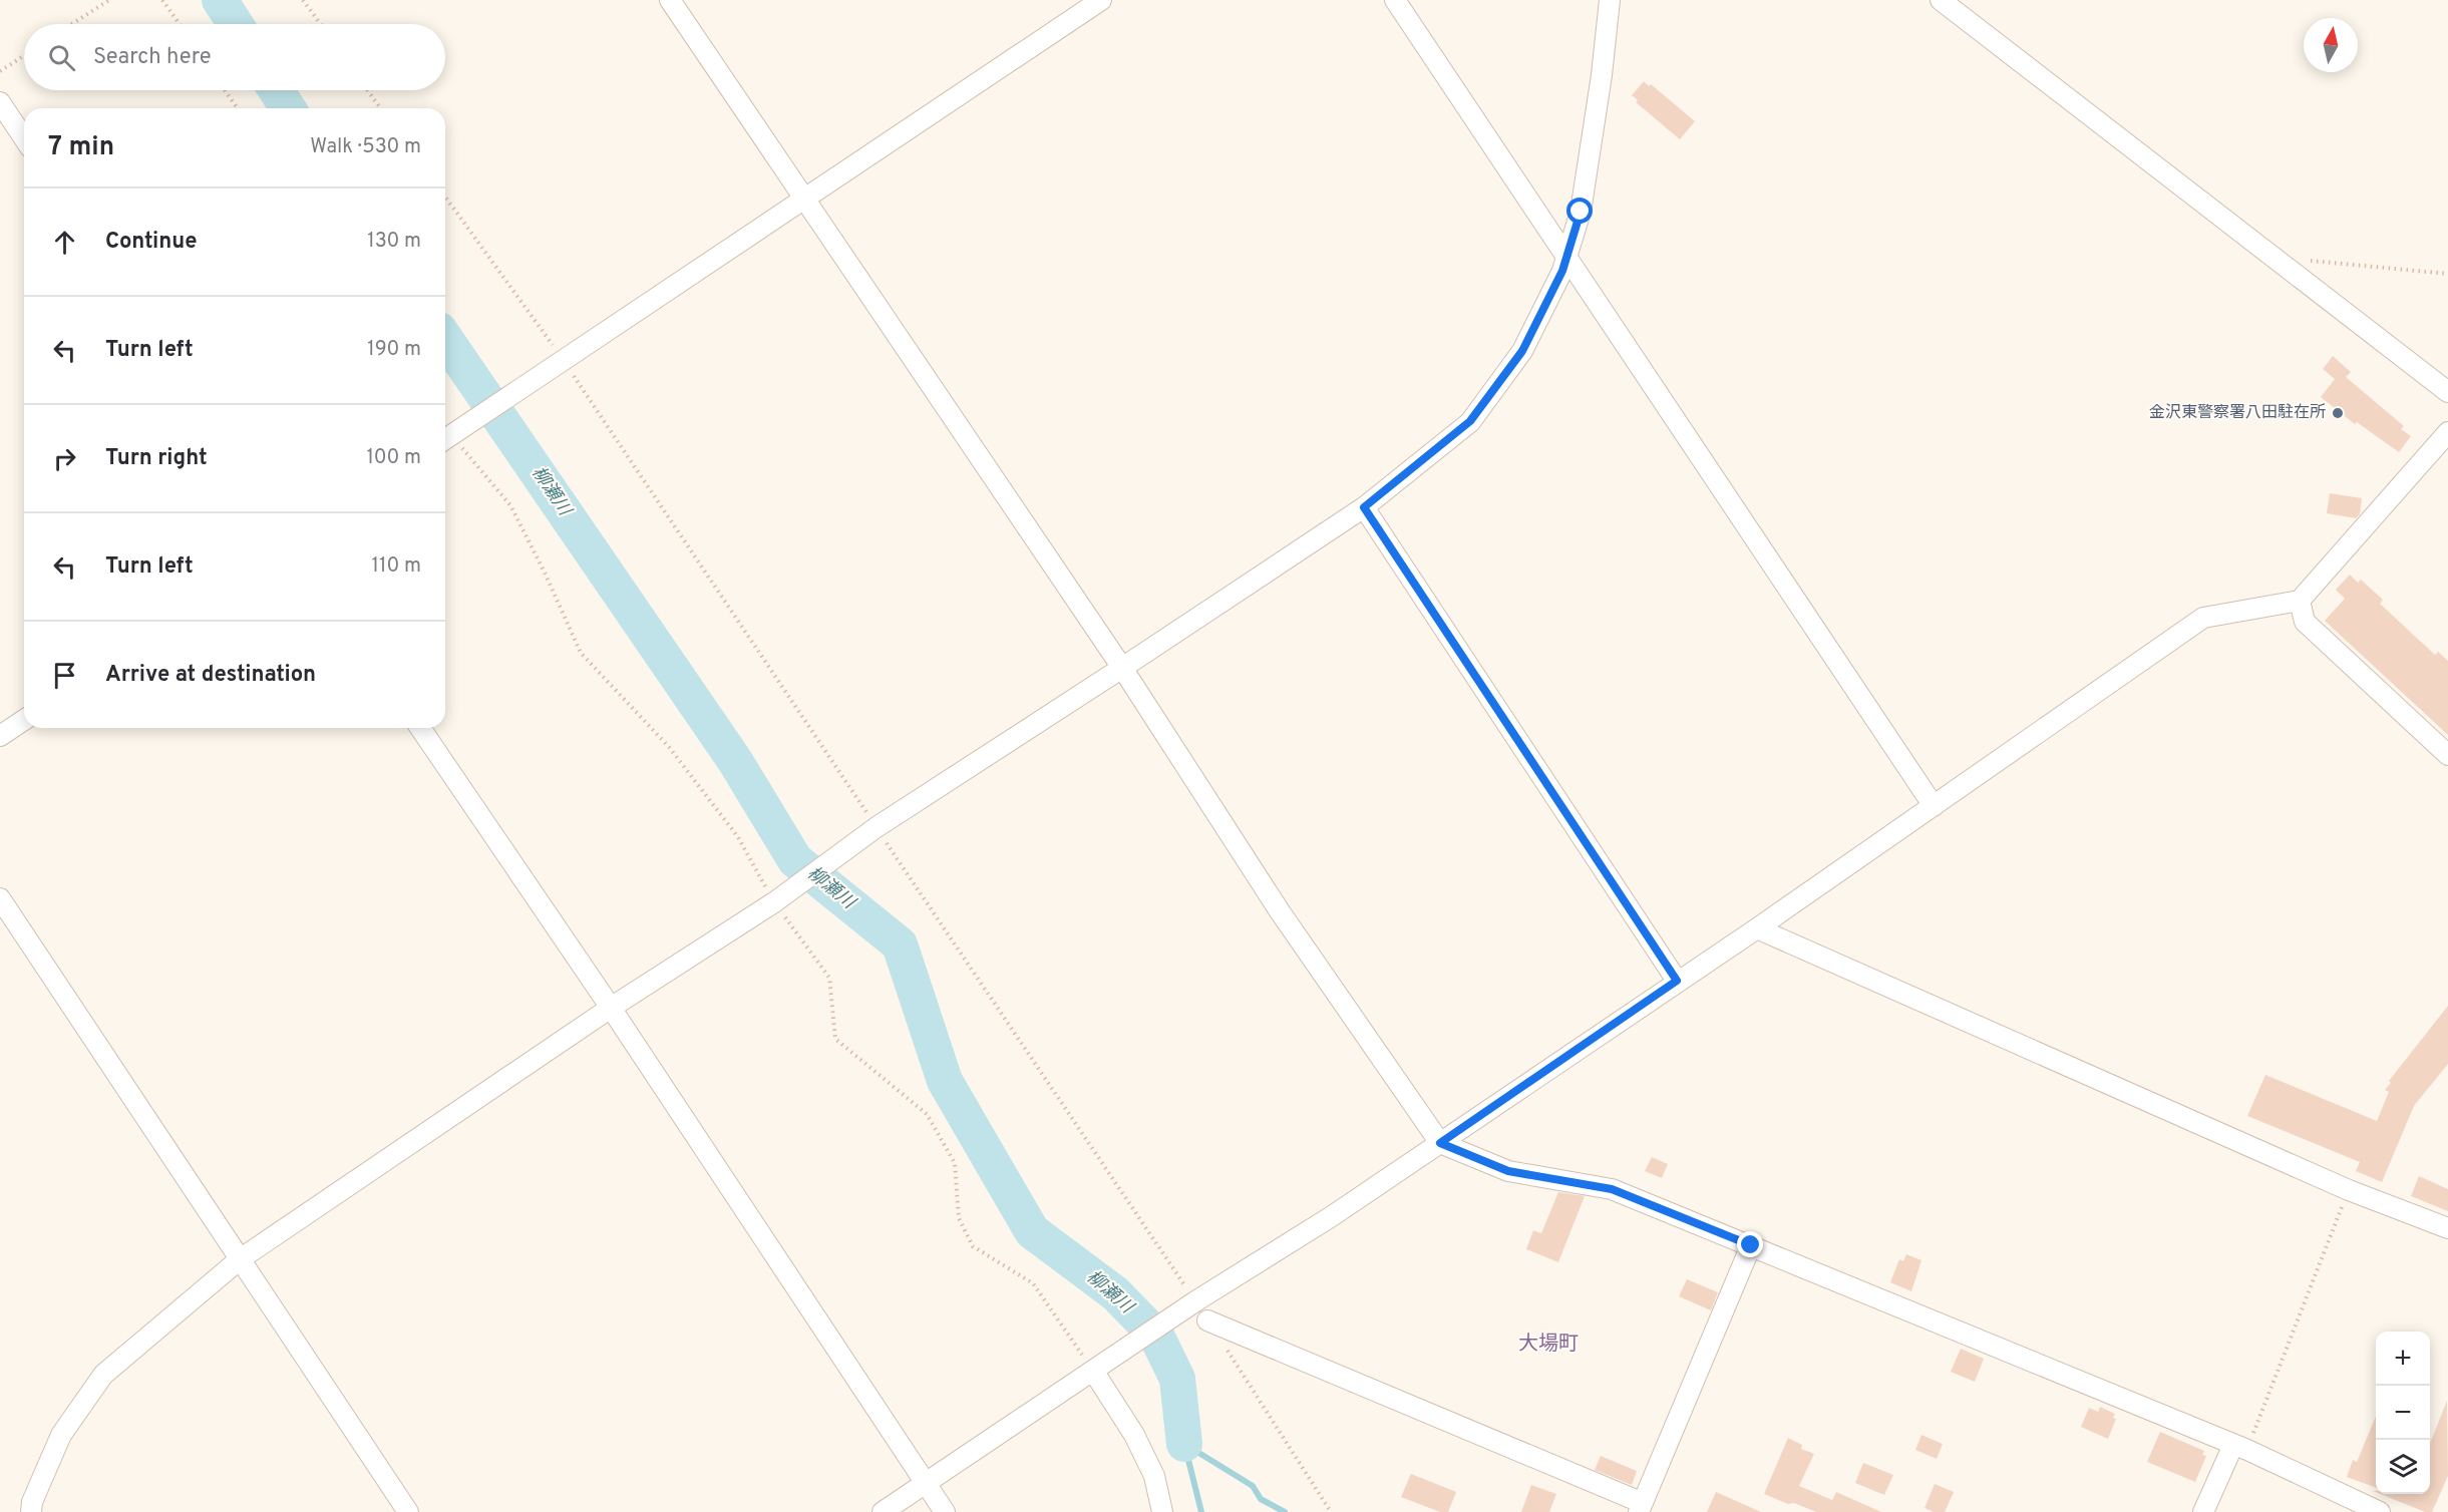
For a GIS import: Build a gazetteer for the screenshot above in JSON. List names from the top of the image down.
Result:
{
  "districts": ["大場町"],
  "water": ["柳瀬川"],
  "places": ["金沢東警察署八田駐在所"],
  "north": "top",
  "page": {
    "search": "Search here",
    "heading": ["7 min", "Walk · 530 m"],
    "list": [
      ["Continue", "130 m"],
      ["Turn left", "190 m"],
      ["Turn right", "100 m"],
      ["Turn left", "110 m"],
      "Arrive at destination"
    ],
    "map_buttons": ["+", "−"]
  }
}
